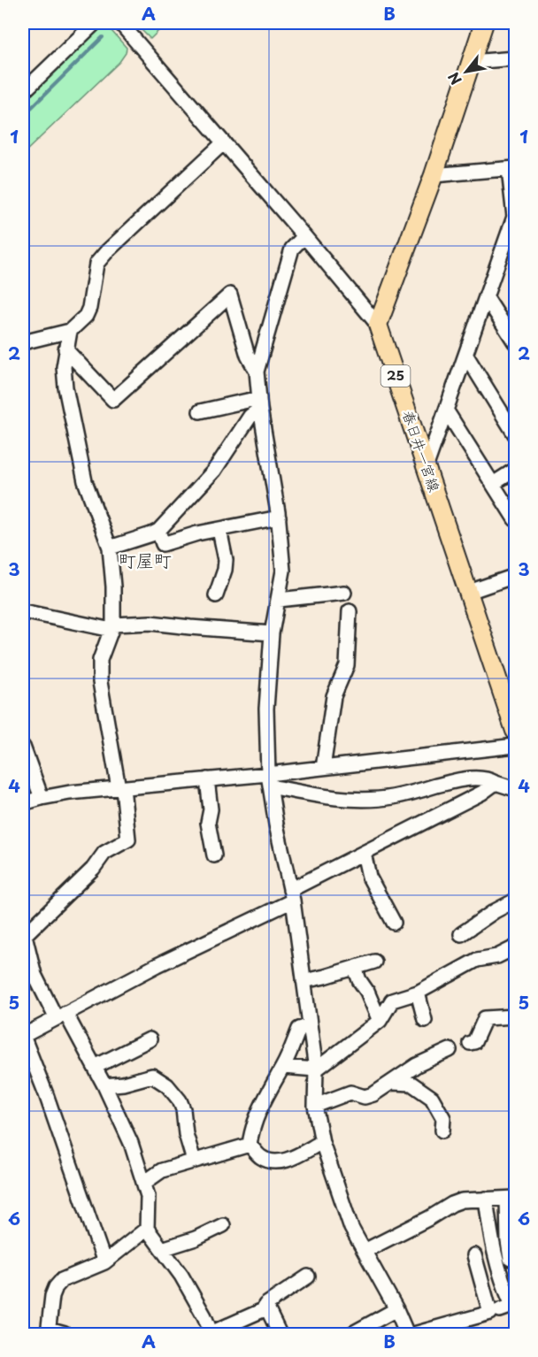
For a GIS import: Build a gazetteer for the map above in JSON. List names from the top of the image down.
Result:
{
  "streets": {
    "main road": ["25", "春日井一宮線"]
  },
  "districts": ["町屋町"],
  "north": "bottom left",
  "grid": {
    "columns": ["A", "B"],
    "rows": [
      "1",
      "2",
      "3",
      "4",
      "5",
      "6"
    ]
  }
}
